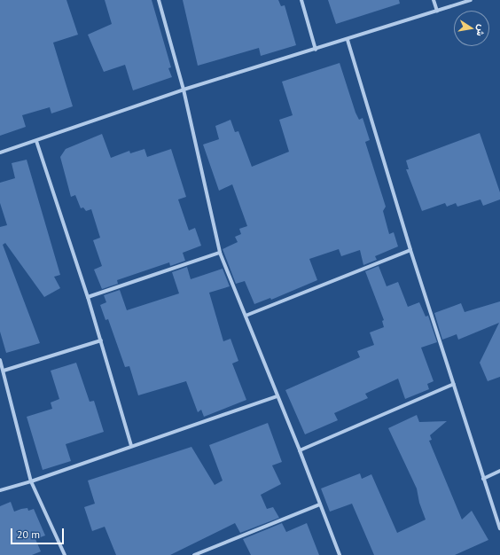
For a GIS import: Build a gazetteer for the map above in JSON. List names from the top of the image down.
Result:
{
  "scale_bar": "20 m",
  "north": "right"
}
